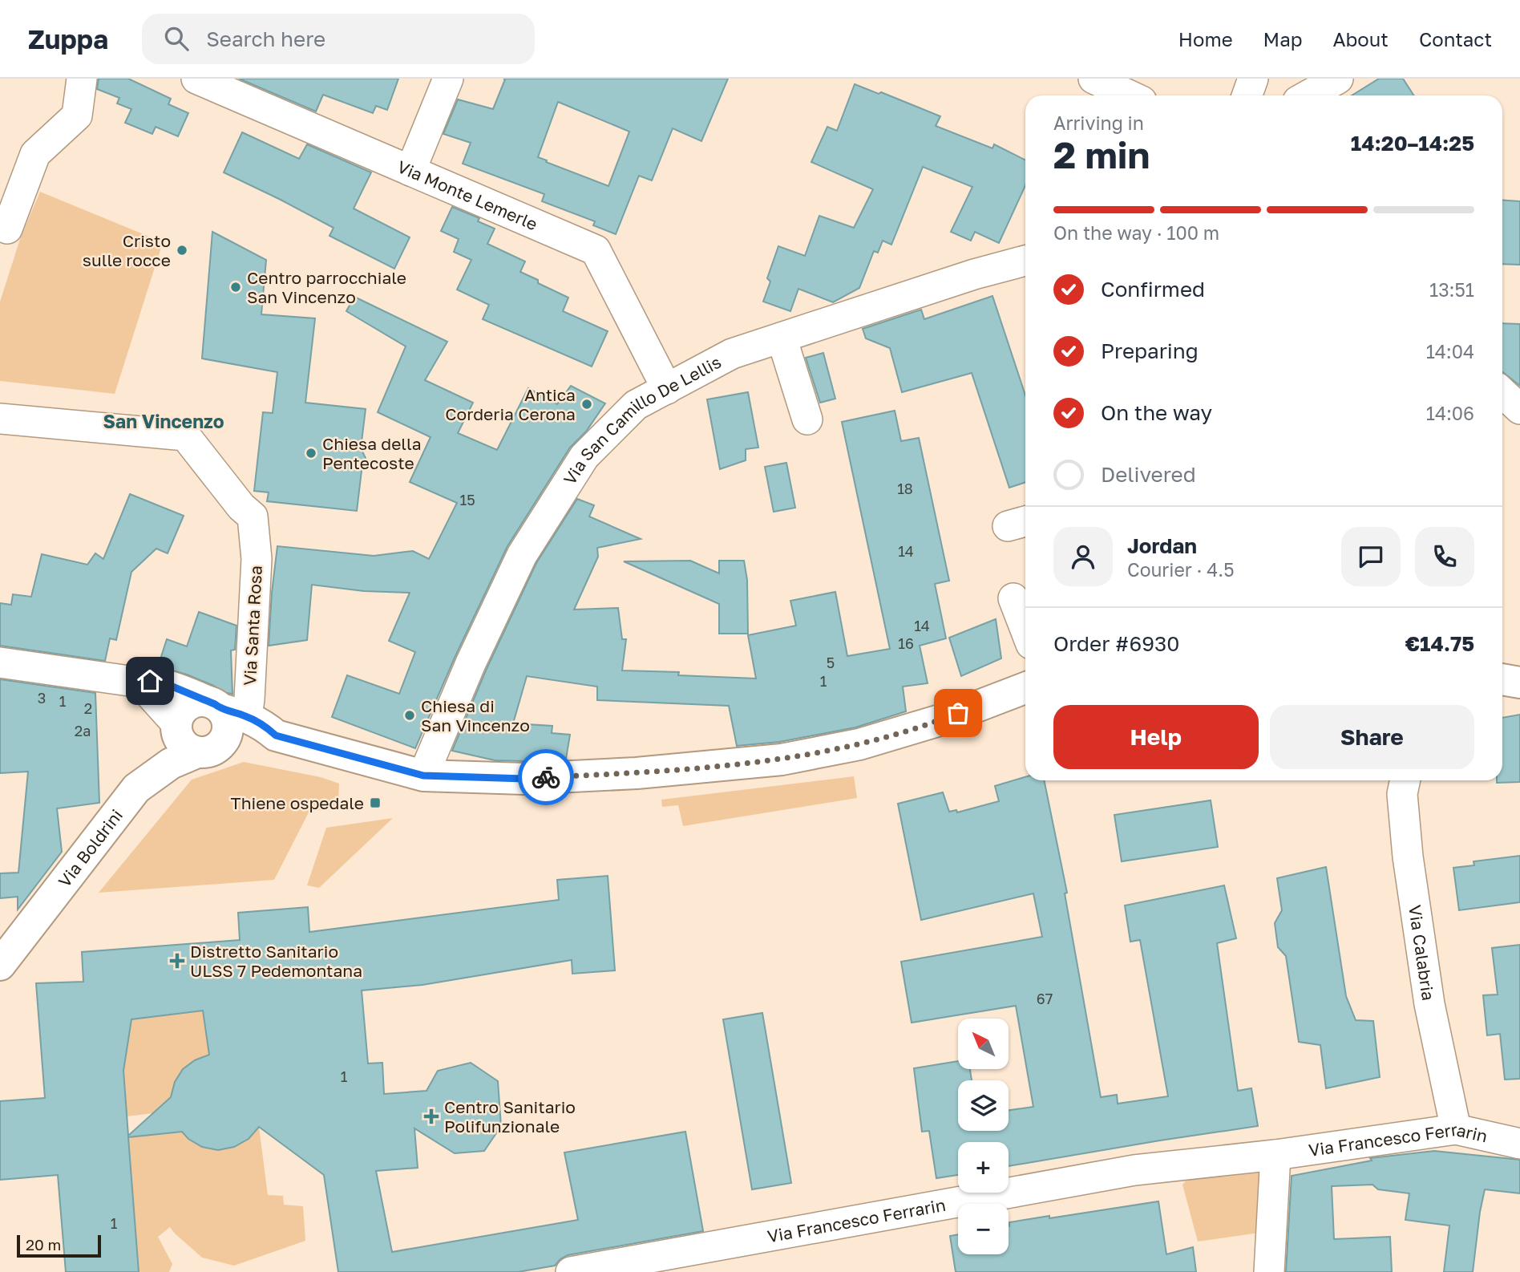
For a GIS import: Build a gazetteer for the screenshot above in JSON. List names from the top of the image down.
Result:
{
  "streets": {
    "street": [
      "Via Monte Lemerle",
      "Via San Camillo De Lellis",
      "Via Santa Rosa",
      "Via Boldrini",
      "Via Calabria",
      "Via Francesco Ferrarin"
    ]
  },
  "crossings": [
    ["Via Monte Lemerle", "Via San Camillo De Lellis"],
    ["Via Santa Rosa", "Via Boldrini"],
    ["Via Calabria", "Via Francesco Ferrarin"]
  ],
  "districts": ["San Vincenzo"],
  "places": {
    "other": [
      "Cristo sulle rocce",
      "Centro parrocchiale San Vincenzo",
      "Antica Corderia Cerona",
      "Chiesa della Pentecoste",
      "Chiesa di San Vincenzo"
    ],
    "transit": ["Thiene ospedale"],
    "health": ["Distretto Sanitario ULSS 7 Pedemontana", "Centro Sanitario Polifunzionale"]
  },
  "house_numbers": [
    "18",
    "15",
    "14",
    "14",
    "16",
    "5",
    "1",
    "3",
    "1",
    "2",
    "2a",
    "67",
    "1",
    "1"
  ],
  "scale_bar": "20 m",
  "north": "top left",
  "page": {
    "header": "Zuppa",
    "search": "Search here",
    "nav": [
      "Home",
      "Map",
      "About",
      "Contact"
    ],
    "heading": ["2 min", "Arriving in", "14:20–14:25"],
    "panel": [
      "Jordan",
      "Courier · 4.5",
      "Order #6930",
      "€14.75"
    ],
    "bar": "On the way · 100 m",
    "list": [
      ["Confirmed", "13:51"],
      ["Preparing", "14:04"],
      ["On the way", "14:06"],
      "Delivered"
    ],
    "buttons": ["Help", "Share"],
    "map_buttons": ["+", "−"],
    "scale": "20 m"
  }
}
